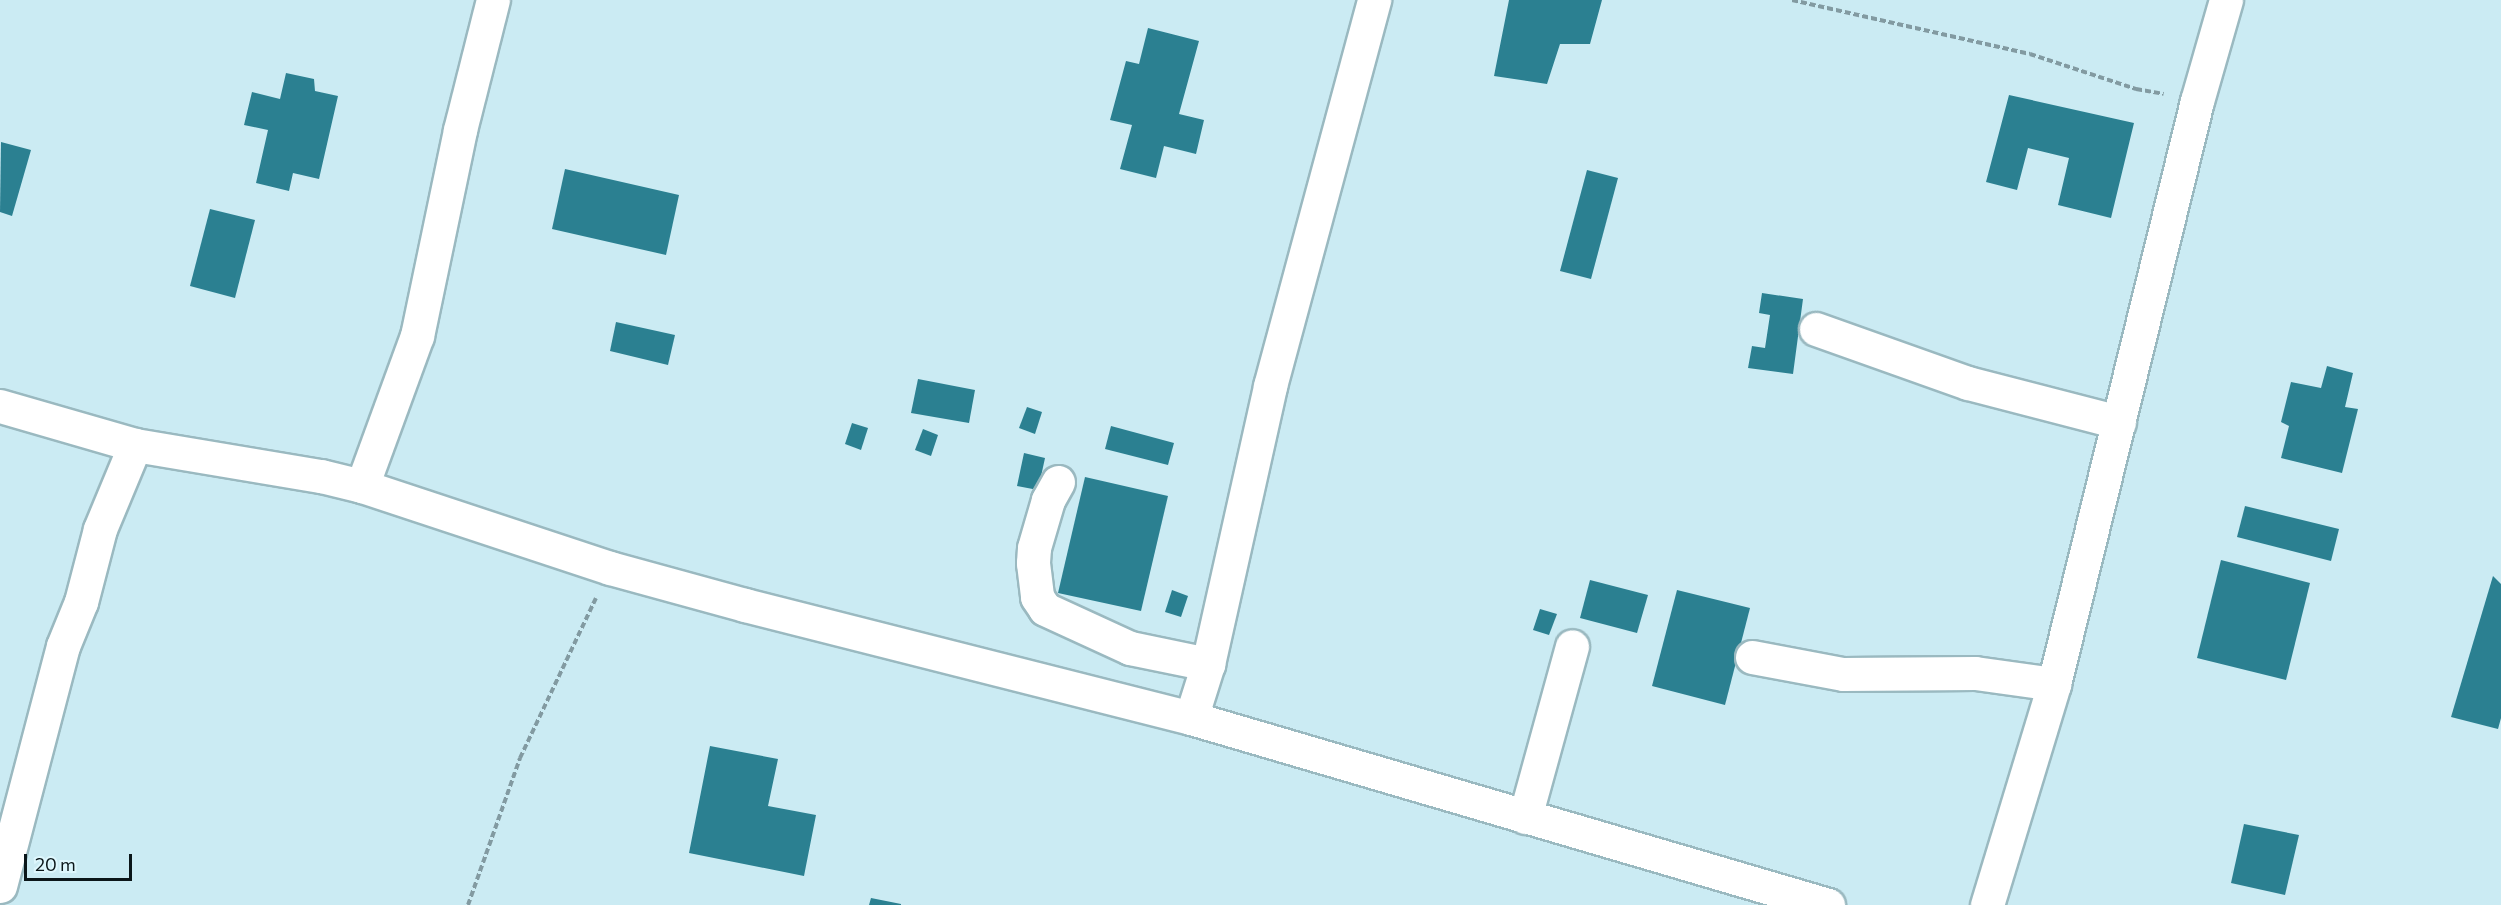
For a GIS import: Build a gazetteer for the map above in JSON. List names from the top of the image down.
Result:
{
  "scale_bar": "20 m"
}
